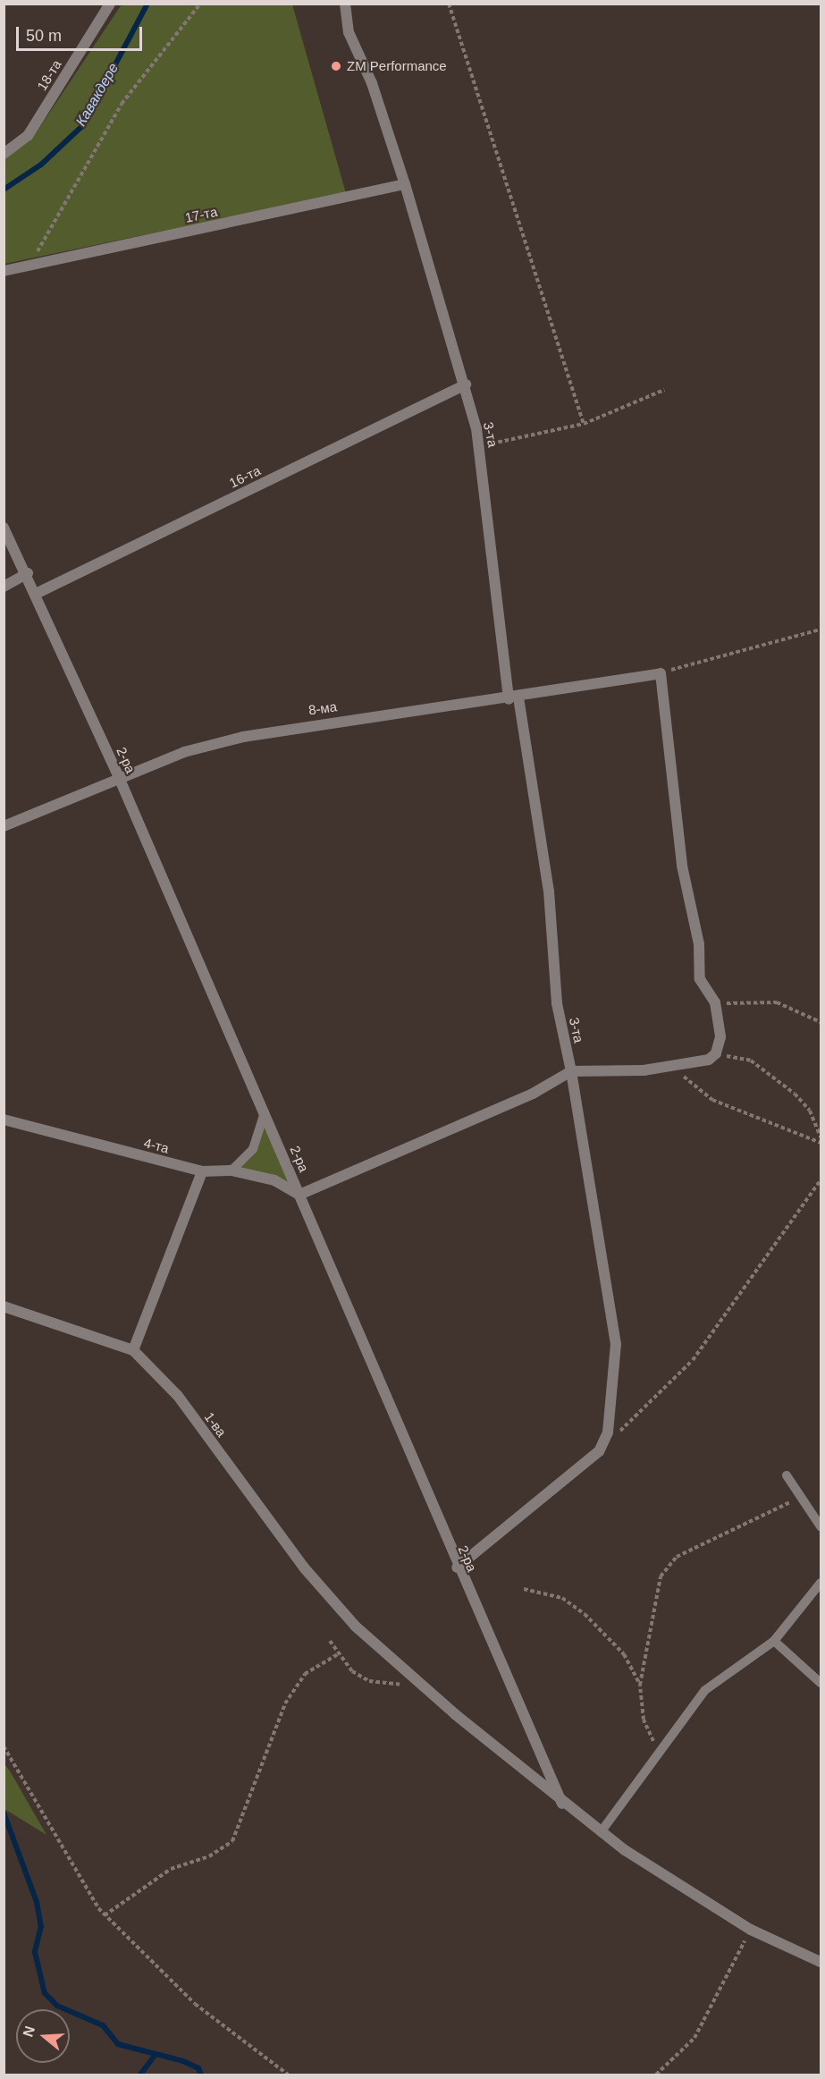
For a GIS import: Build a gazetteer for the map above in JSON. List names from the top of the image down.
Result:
{
  "streets": {
    "street": [
      "18-та",
      "17-та",
      "3-та",
      "16-та",
      "8-ма",
      "2-ра",
      "4-та",
      "1-ва"
    ]
  },
  "crossings": [
    ["17-та", "3-та"],
    ["3-та", "16-та"],
    ["3-та", "8-ма"],
    ["16-та", "2-ра"],
    ["8-ма", "2-ра"],
    ["2-ра", "4-та"],
    ["2-ра", "1-ва"]
  ],
  "water": ["Кавакдере"],
  "places": ["ZM Performance"],
  "scale_bar": "50 m",
  "north": "left"
}
